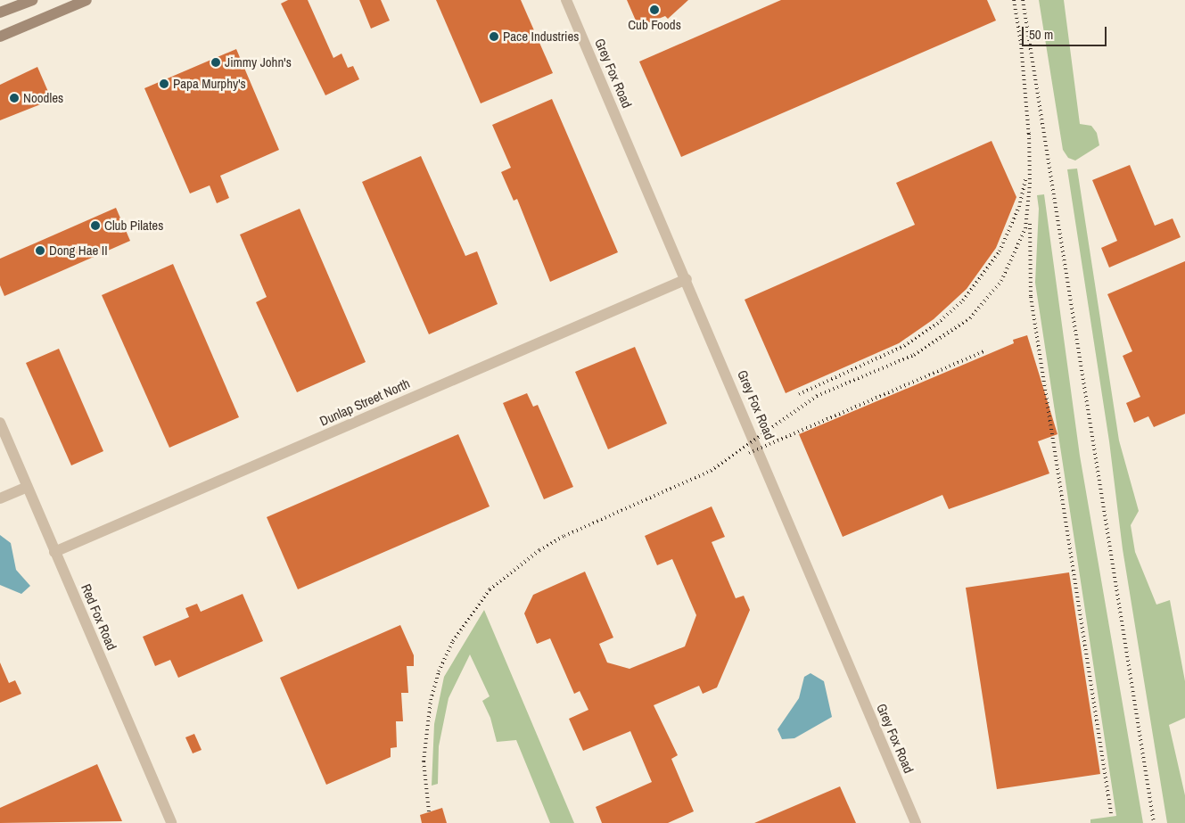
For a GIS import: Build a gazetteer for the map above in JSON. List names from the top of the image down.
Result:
{
  "streets": {
    "street": ["Grey Fox Road", "Dunlap Street North", "Red Fox Road"]
  },
  "crossings": [
    ["Grey Fox Road", "Dunlap Street North"],
    ["Dunlap Street North", "Red Fox Road"]
  ],
  "places": [
    "Cub Foods",
    "Pace Industries",
    "Jimmy John's",
    "Papa Murphy's",
    "Noodles",
    "Club Pilates",
    "Dong Hae II"
  ],
  "scale_bar": "50 m"
}
